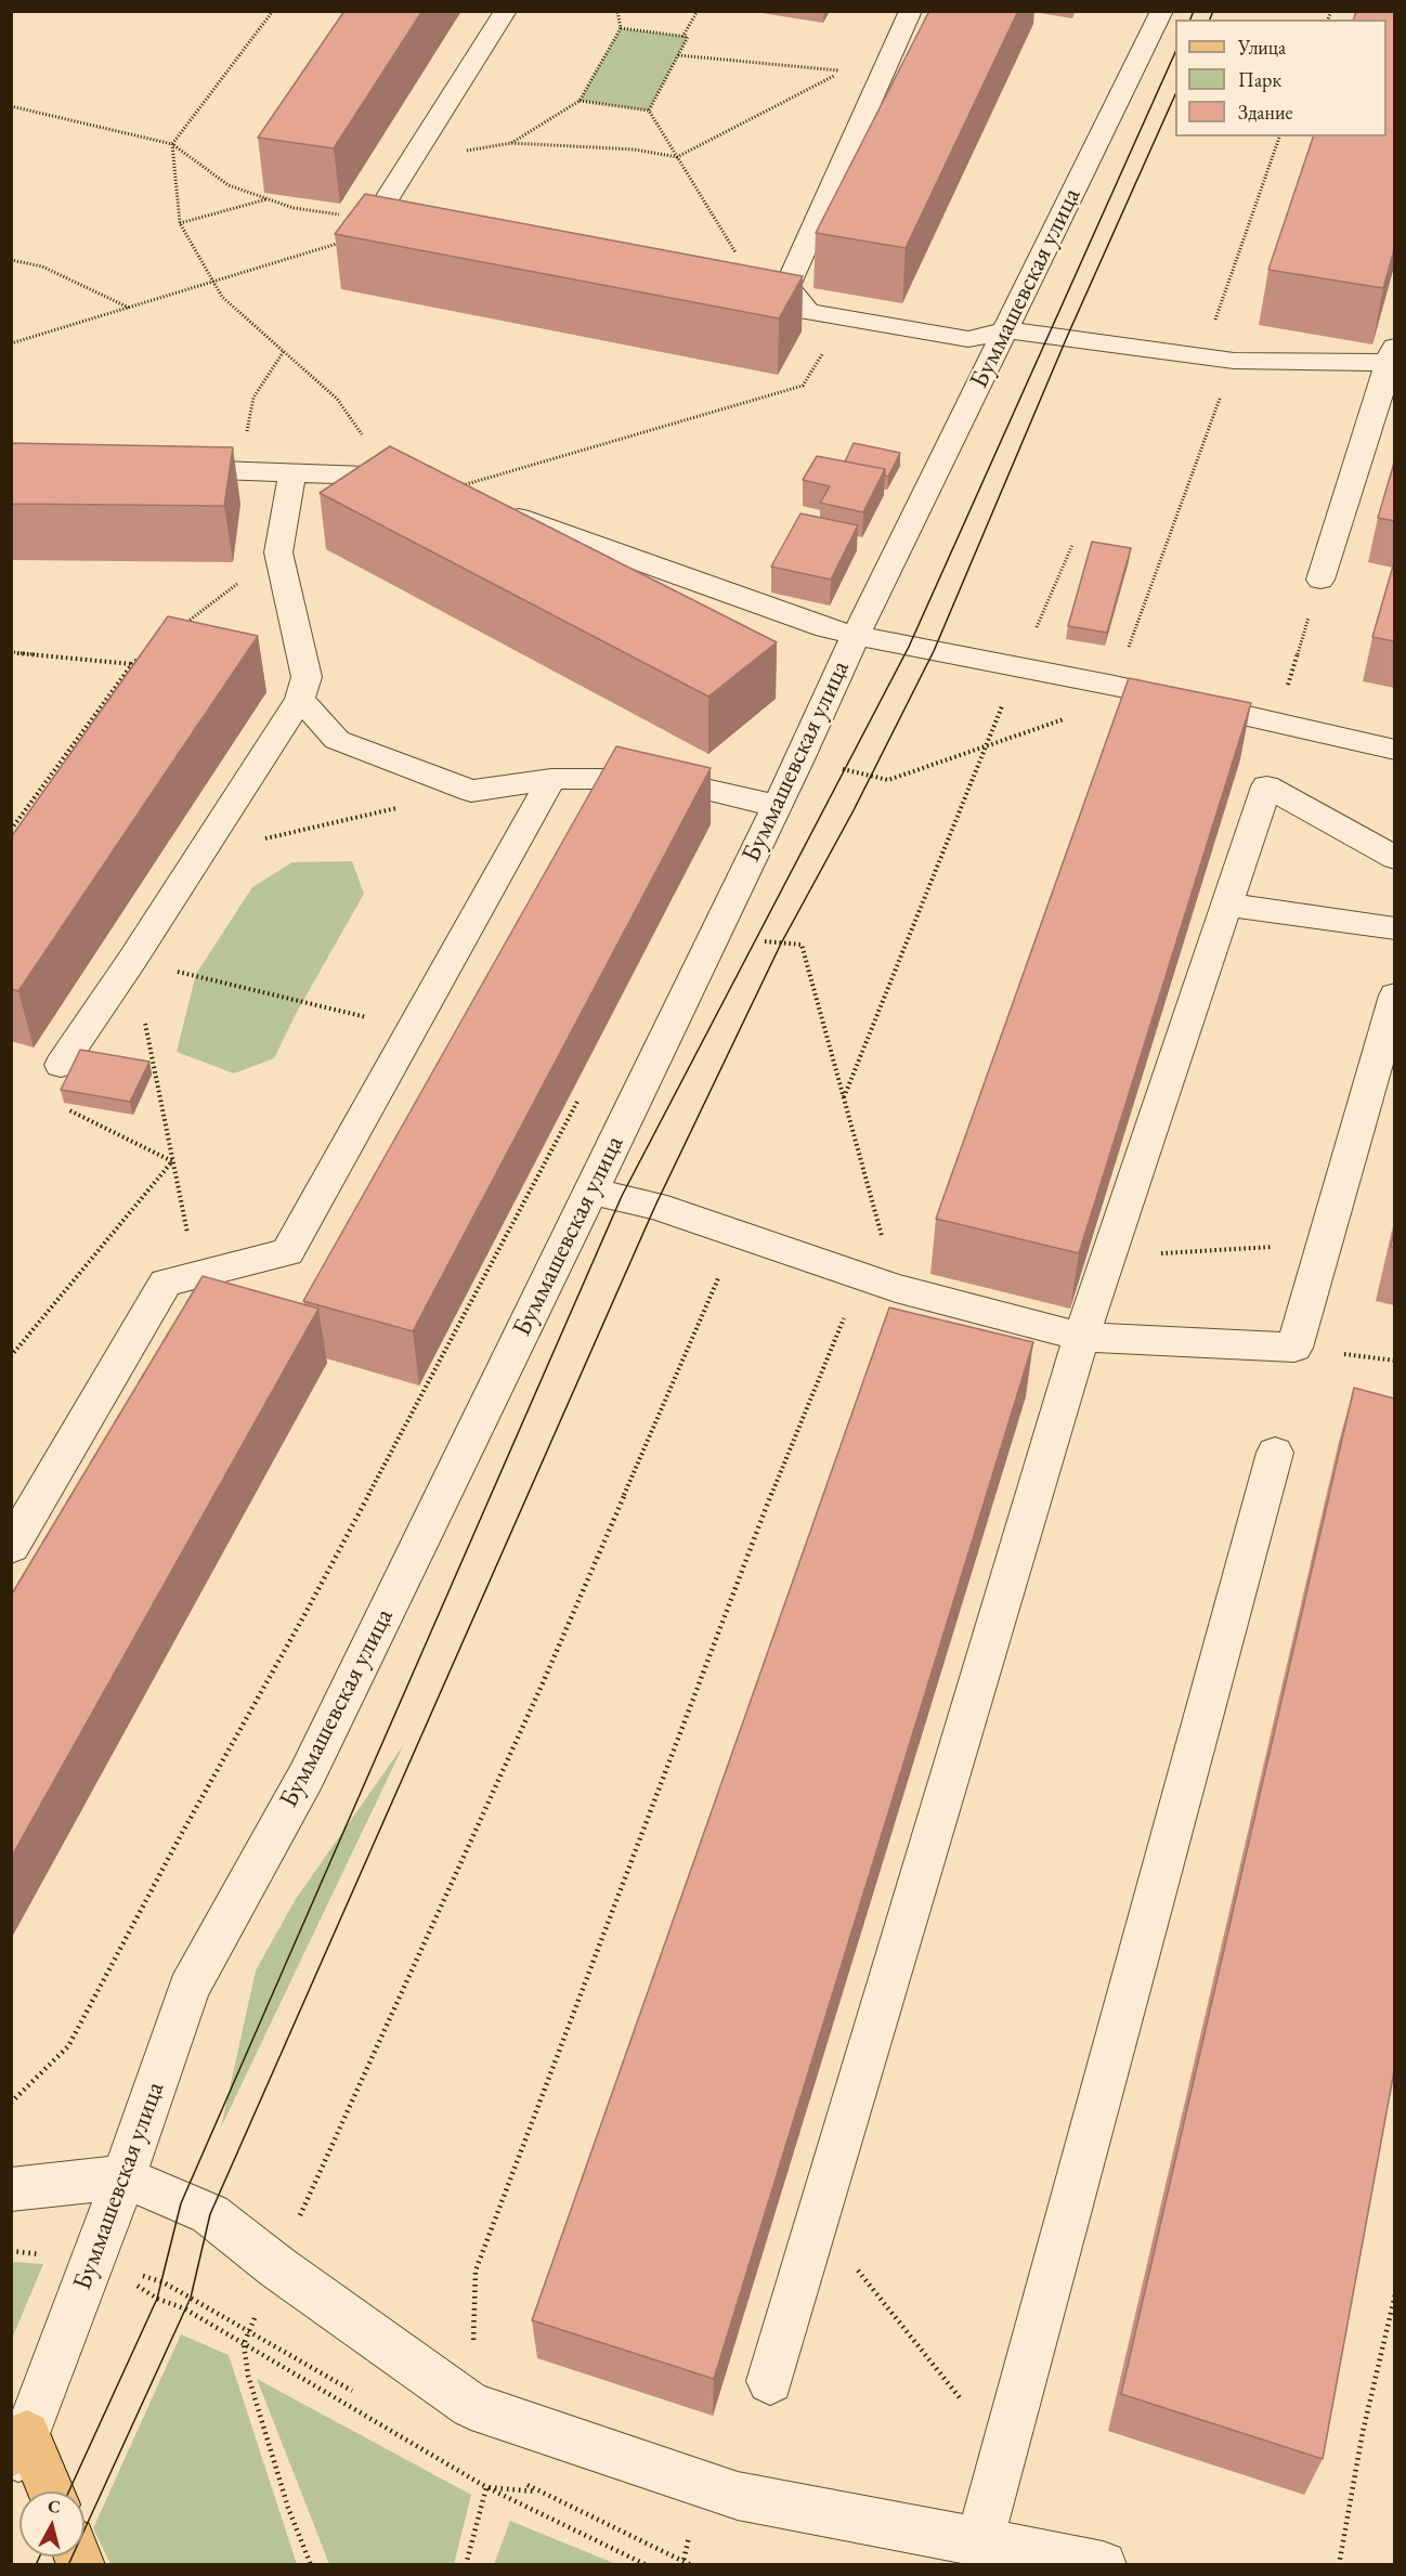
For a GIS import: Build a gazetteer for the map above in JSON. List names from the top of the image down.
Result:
{
  "streets": {
    "street": ["Буммашевская улица"]
  },
  "legend": ["Улица", "Парк", "Здание"],
  "north": "top"
}
